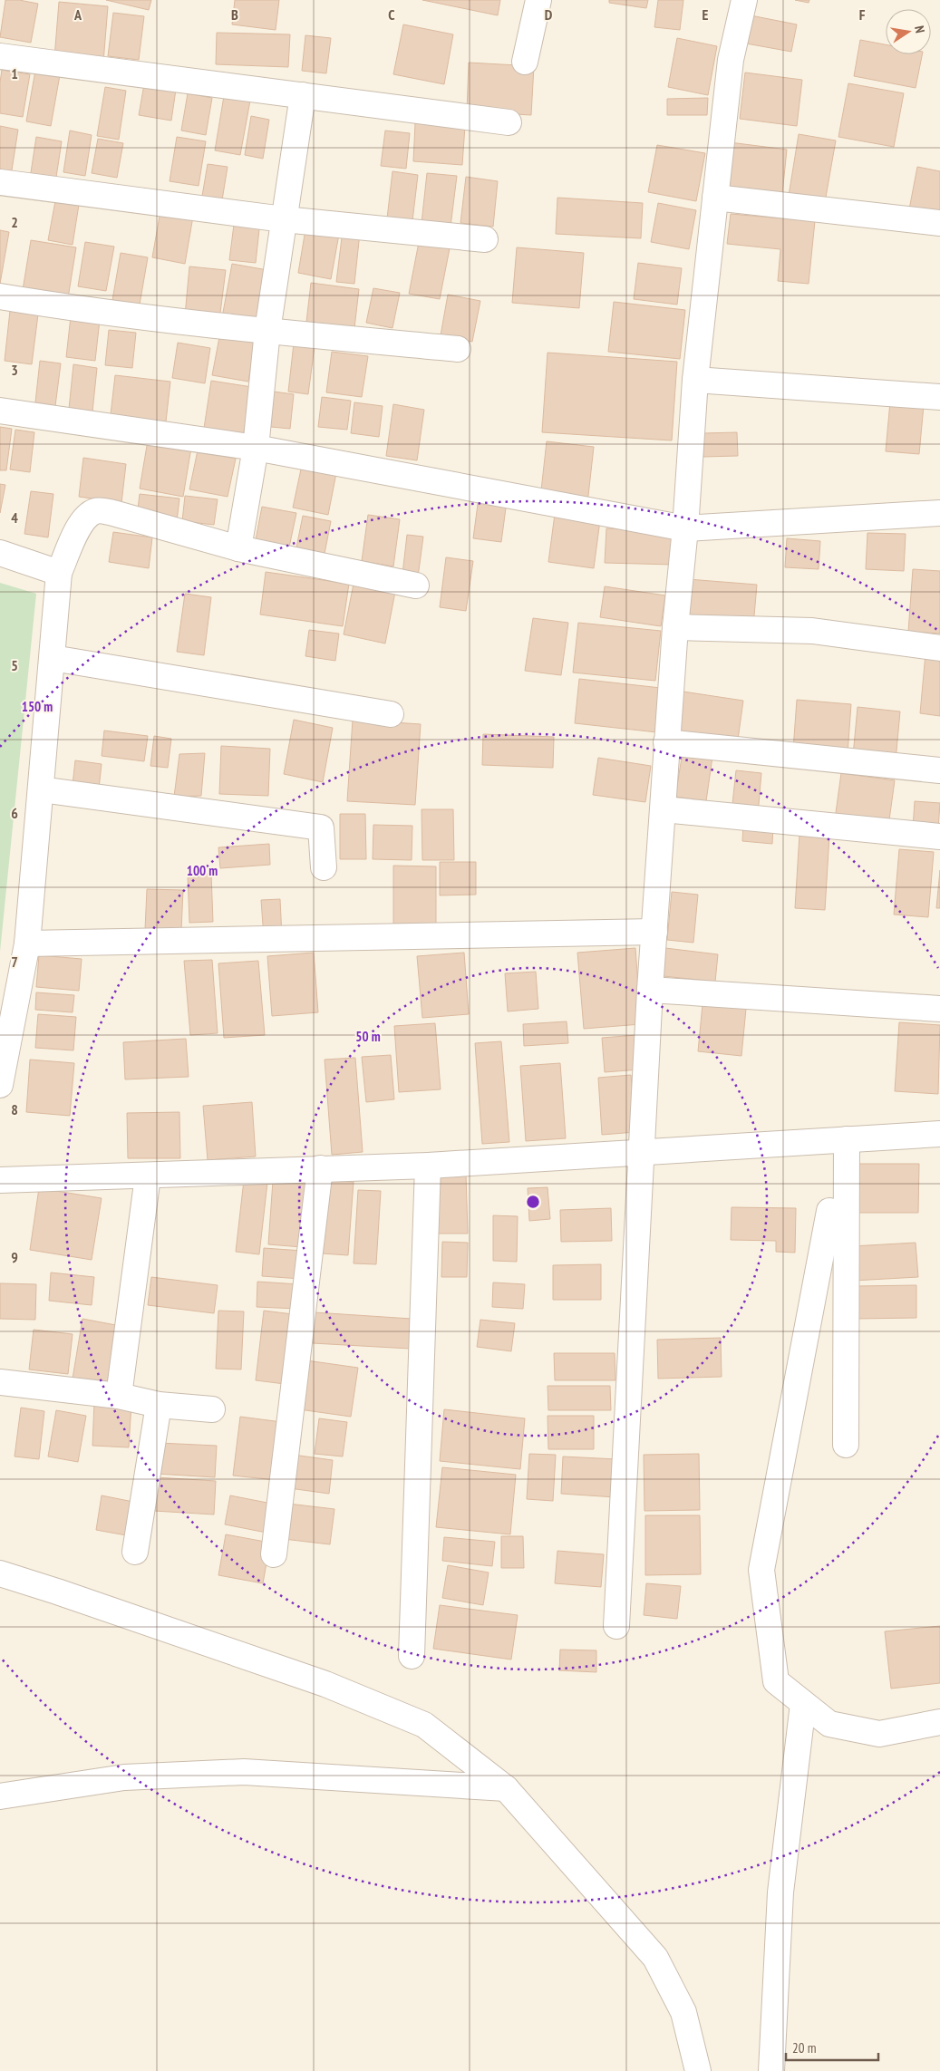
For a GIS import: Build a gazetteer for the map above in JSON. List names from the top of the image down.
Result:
{
  "scale_bar": "20 m",
  "north": "right",
  "grid": {
    "columns": [
      "A",
      "B",
      "C",
      "D",
      "E",
      "F"
    ],
    "rows": [
      "1",
      "2",
      "3",
      "4",
      "5",
      "6",
      "7",
      "8",
      "9"
    ]
  },
  "rings": ["150 m", "100 m", "50 m"]
}
